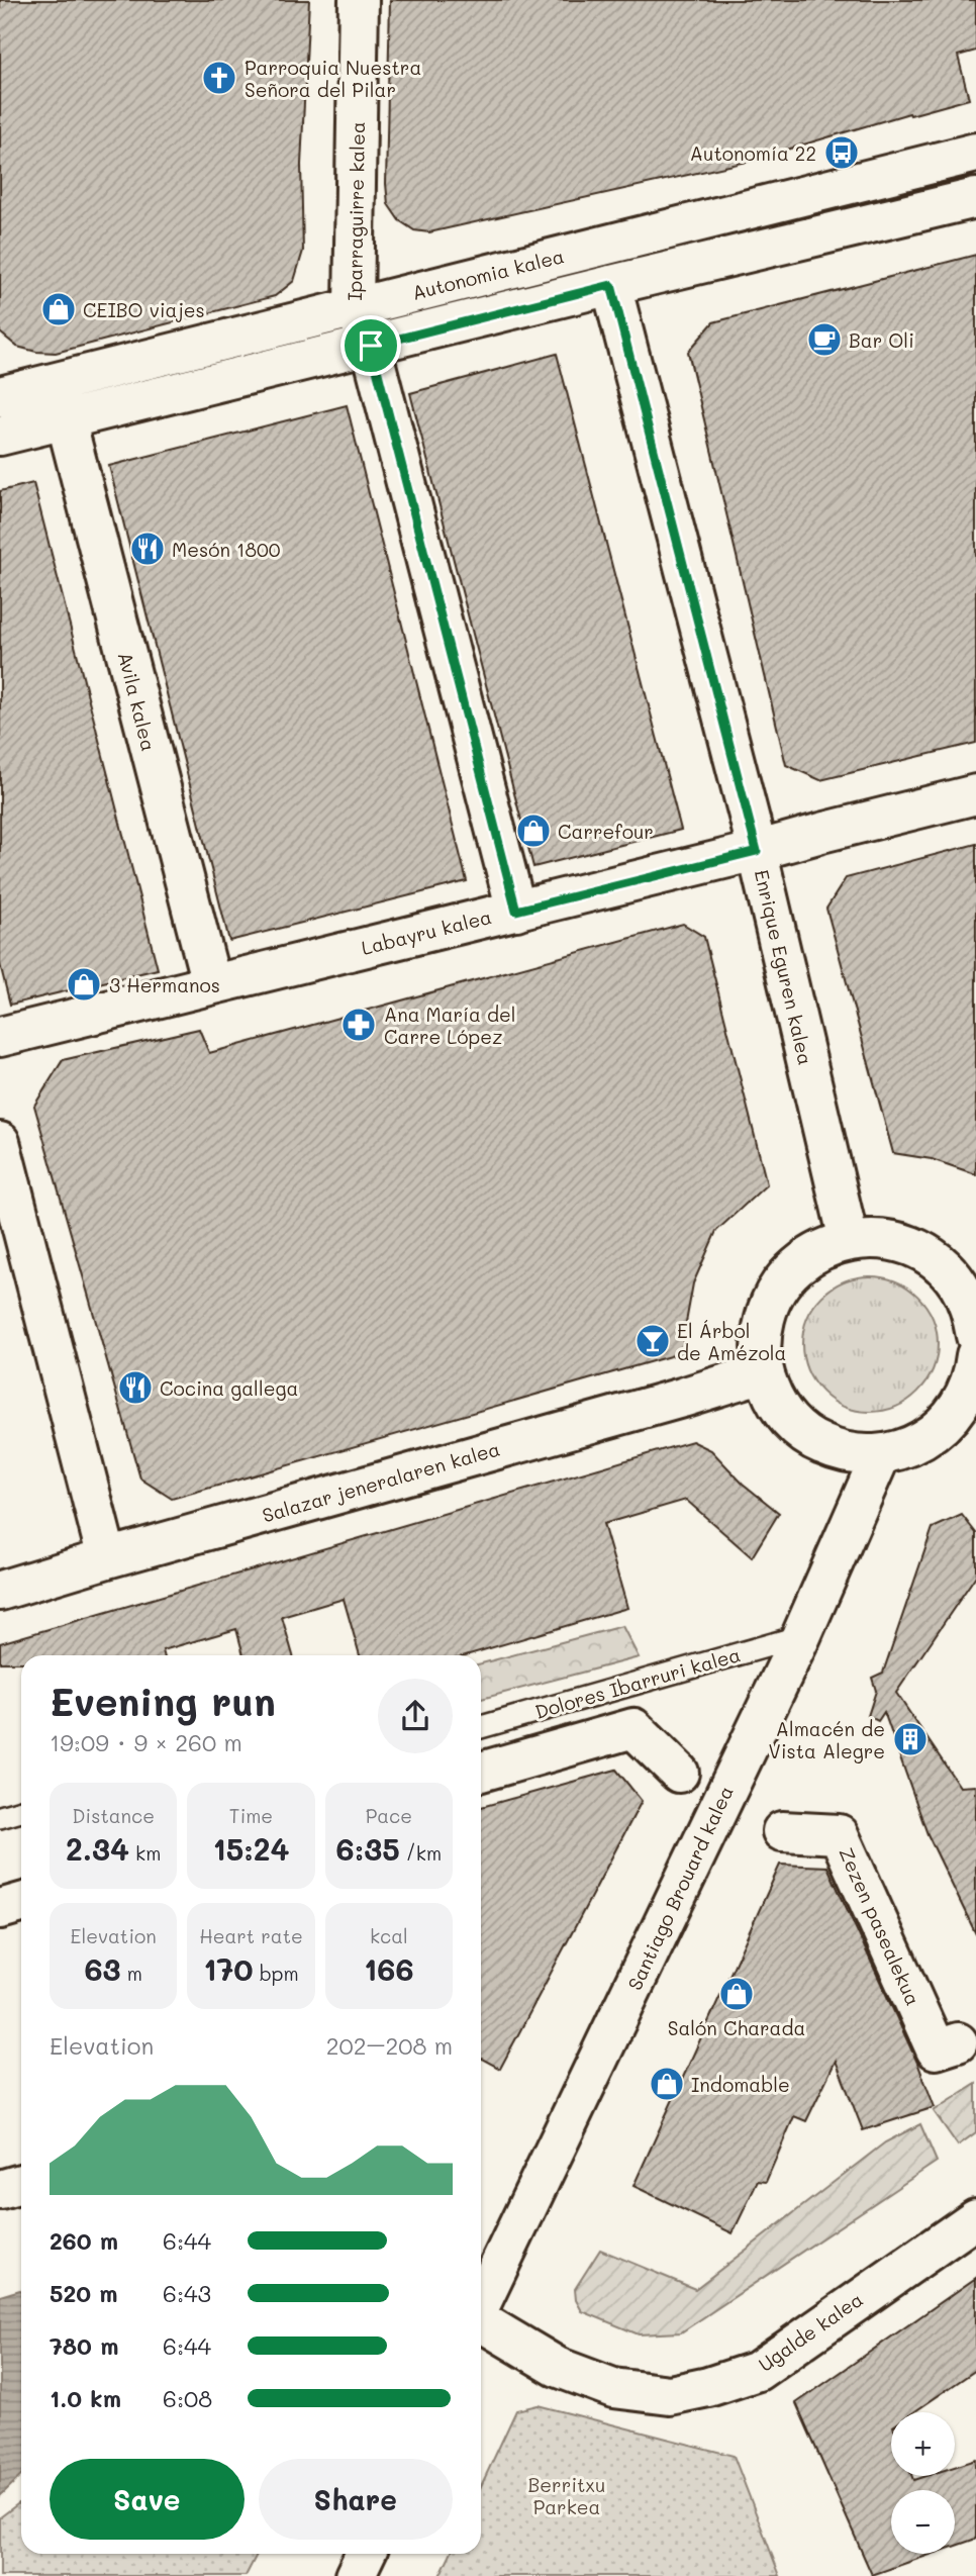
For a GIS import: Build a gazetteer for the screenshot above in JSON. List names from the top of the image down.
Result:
{
  "streets": {
    "street": [
      "Iparraguirre kalea",
      "Autonomia kalea",
      "Avila kalea",
      "Labayru kalea",
      "Enrique Eguren kalea",
      "Salazar jeneralaren kalea",
      "Santiago Brouard kalea",
      "Zezen pasealekua",
      "Ugalde kalea"
    ],
    "lane": ["Dolores Ibarruri kalea"]
  },
  "crossings": [
    ["Iparraguirre kalea", "Autonomia kalea"],
    ["Iparraguirre kalea", "Labayru kalea"],
    ["Autonomia kalea", "Avila kalea"],
    ["Autonomia kalea", "Enrique Eguren kalea"],
    ["Avila kalea", "Labayru kalea"],
    ["Labayru kalea", "Enrique Eguren kalea"],
    ["Dolores Ibarruri kalea", "Santiago Brouard kalea"]
  ],
  "parks": ["Berritxu Parkea"],
  "places": {
    "church": ["Parroquia Nuestra Señora del Pilar"],
    "bus stop": ["Autonomía 22"],
    "shop": [
      "CEIBO viajes",
      "Carrefour",
      "3 Hermanos",
      "Salón Charada",
      "Indomable"
    ],
    "cafe": ["Bar Oli"],
    "restaurant": ["Mesón 1800", "Cocina gallega"],
    "pharmacy": ["Ana María del Carre López"],
    "bar": ["El Árbol de Amézola"],
    "building": ["Almacén de Vista Alegre"]
  },
  "page": {
    "heading": ["Evening run", "19:09 · 9 × 260 m"],
    "stats": [
      ["Distance", "2.34 km"],
      ["Time", "15:24"],
      ["Pace", "6:35 /km"],
      ["Elevation", "63 m"],
      ["Heart rate", "170 bpm"],
      ["kcal", "166"]
    ],
    "chart": ["Elevation", "202–208 m"],
    "list": [
      {
        "name": "260 m",
        "note": "6:44"
      },
      {
        "name": "520 m",
        "note": "6:43"
      },
      {
        "name": "780 m",
        "note": "6:44"
      },
      {
        "name": "1.0 km",
        "note": "6:08"
      }
    ],
    "map_buttons": ["+", "−"],
    "buttons": ["Save", "Share"]
  }
}
